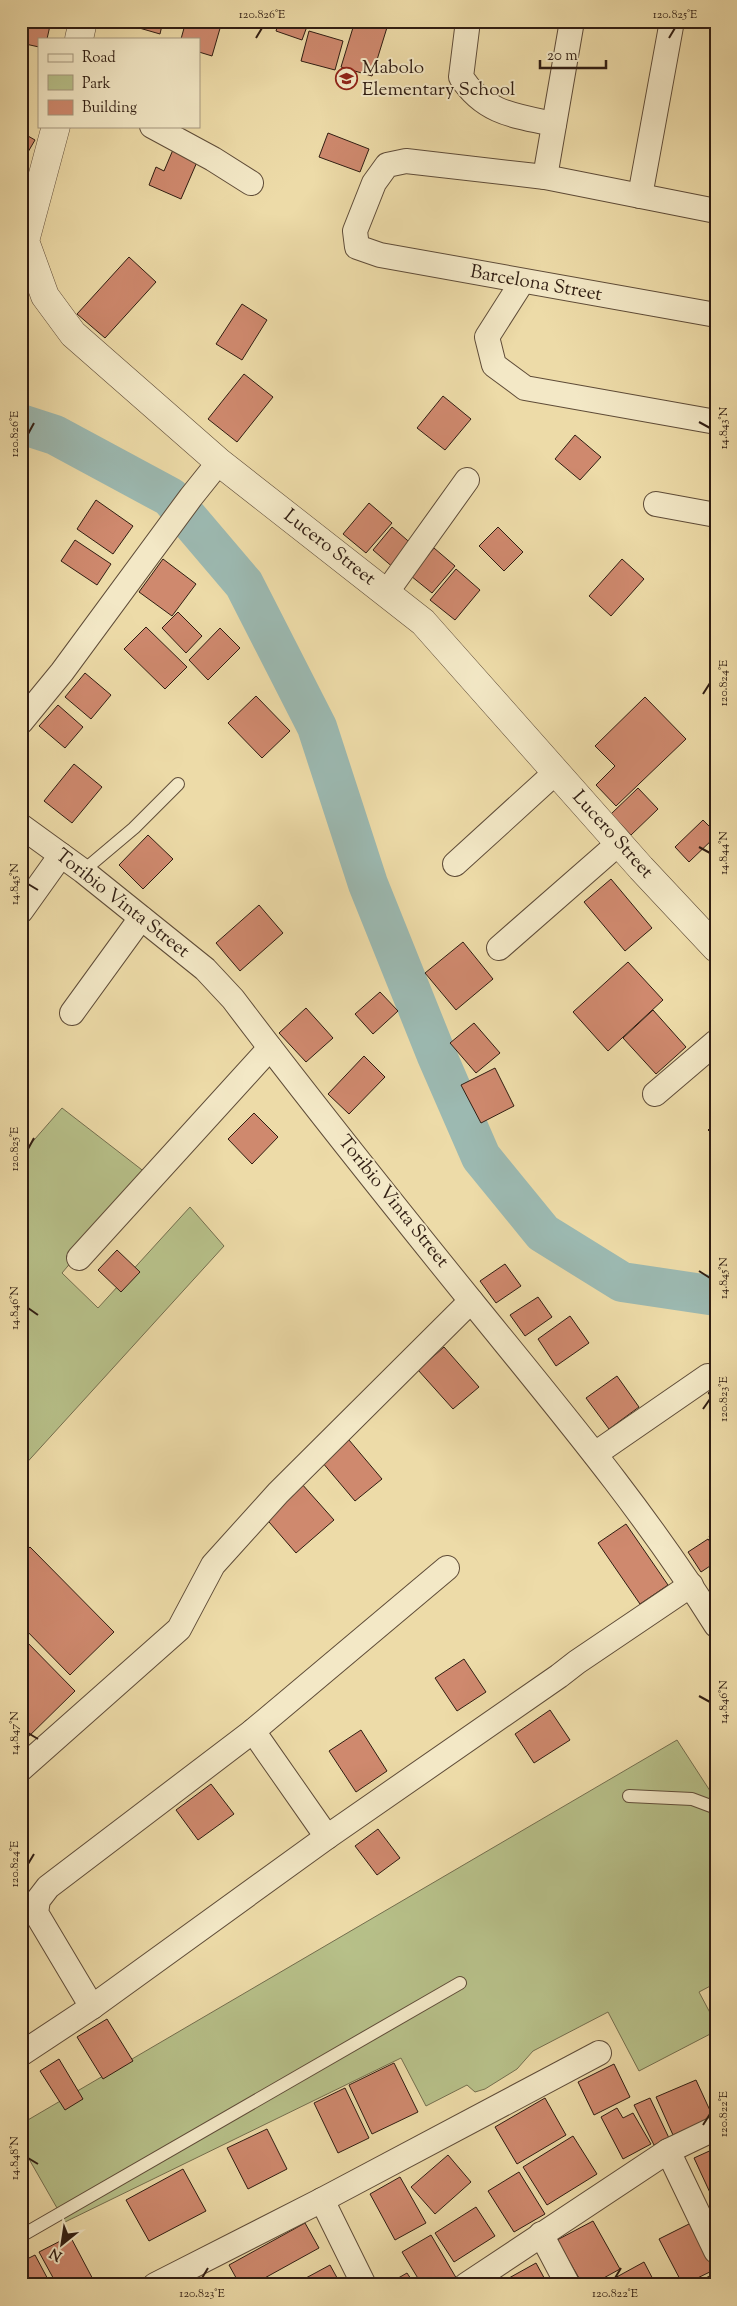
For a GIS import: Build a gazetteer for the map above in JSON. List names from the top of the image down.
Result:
{
  "streets": {
    "street": ["Barcelona Street", "Lucero Street", "Toribio Vinta Street"]
  },
  "places": {
    "school or university": ["Mabolo Elementary School"]
  },
  "legend": ["Road", "Park", "Building"],
  "scale_bar": "20 m",
  "north": "bottom left",
  "coordinates": [
    "120.826°E",
    "120.825°E",
    "14.843°N",
    "120.824°E",
    "14.844°N",
    "14.845°N",
    "14.846°N",
    "120.823°E",
    "14.847°N",
    "120.822°E",
    "14.848°N"
  ]
}
